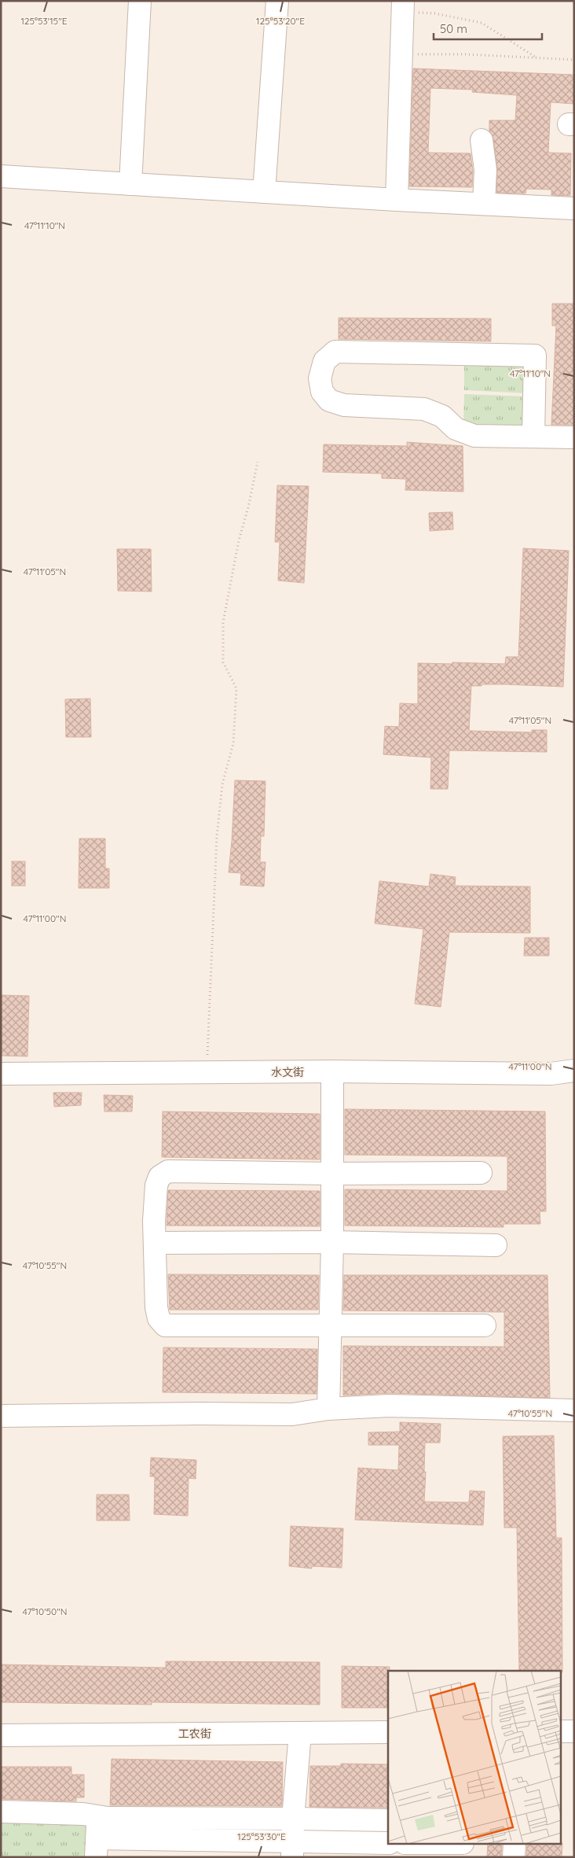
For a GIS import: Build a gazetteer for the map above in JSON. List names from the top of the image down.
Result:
{
  "streets": {
    "street": ["水文街", "工农街"]
  },
  "scale_bar": "50 m",
  "coordinates": [
    "125°53'15\"E",
    "125°53'20\"E",
    "47°11'10\"N",
    "47°11'05\"N",
    "47°11'00\"N",
    "47°10'55\"N",
    "47°10'50\"N",
    "125°53'30\"E"
  ]
}
